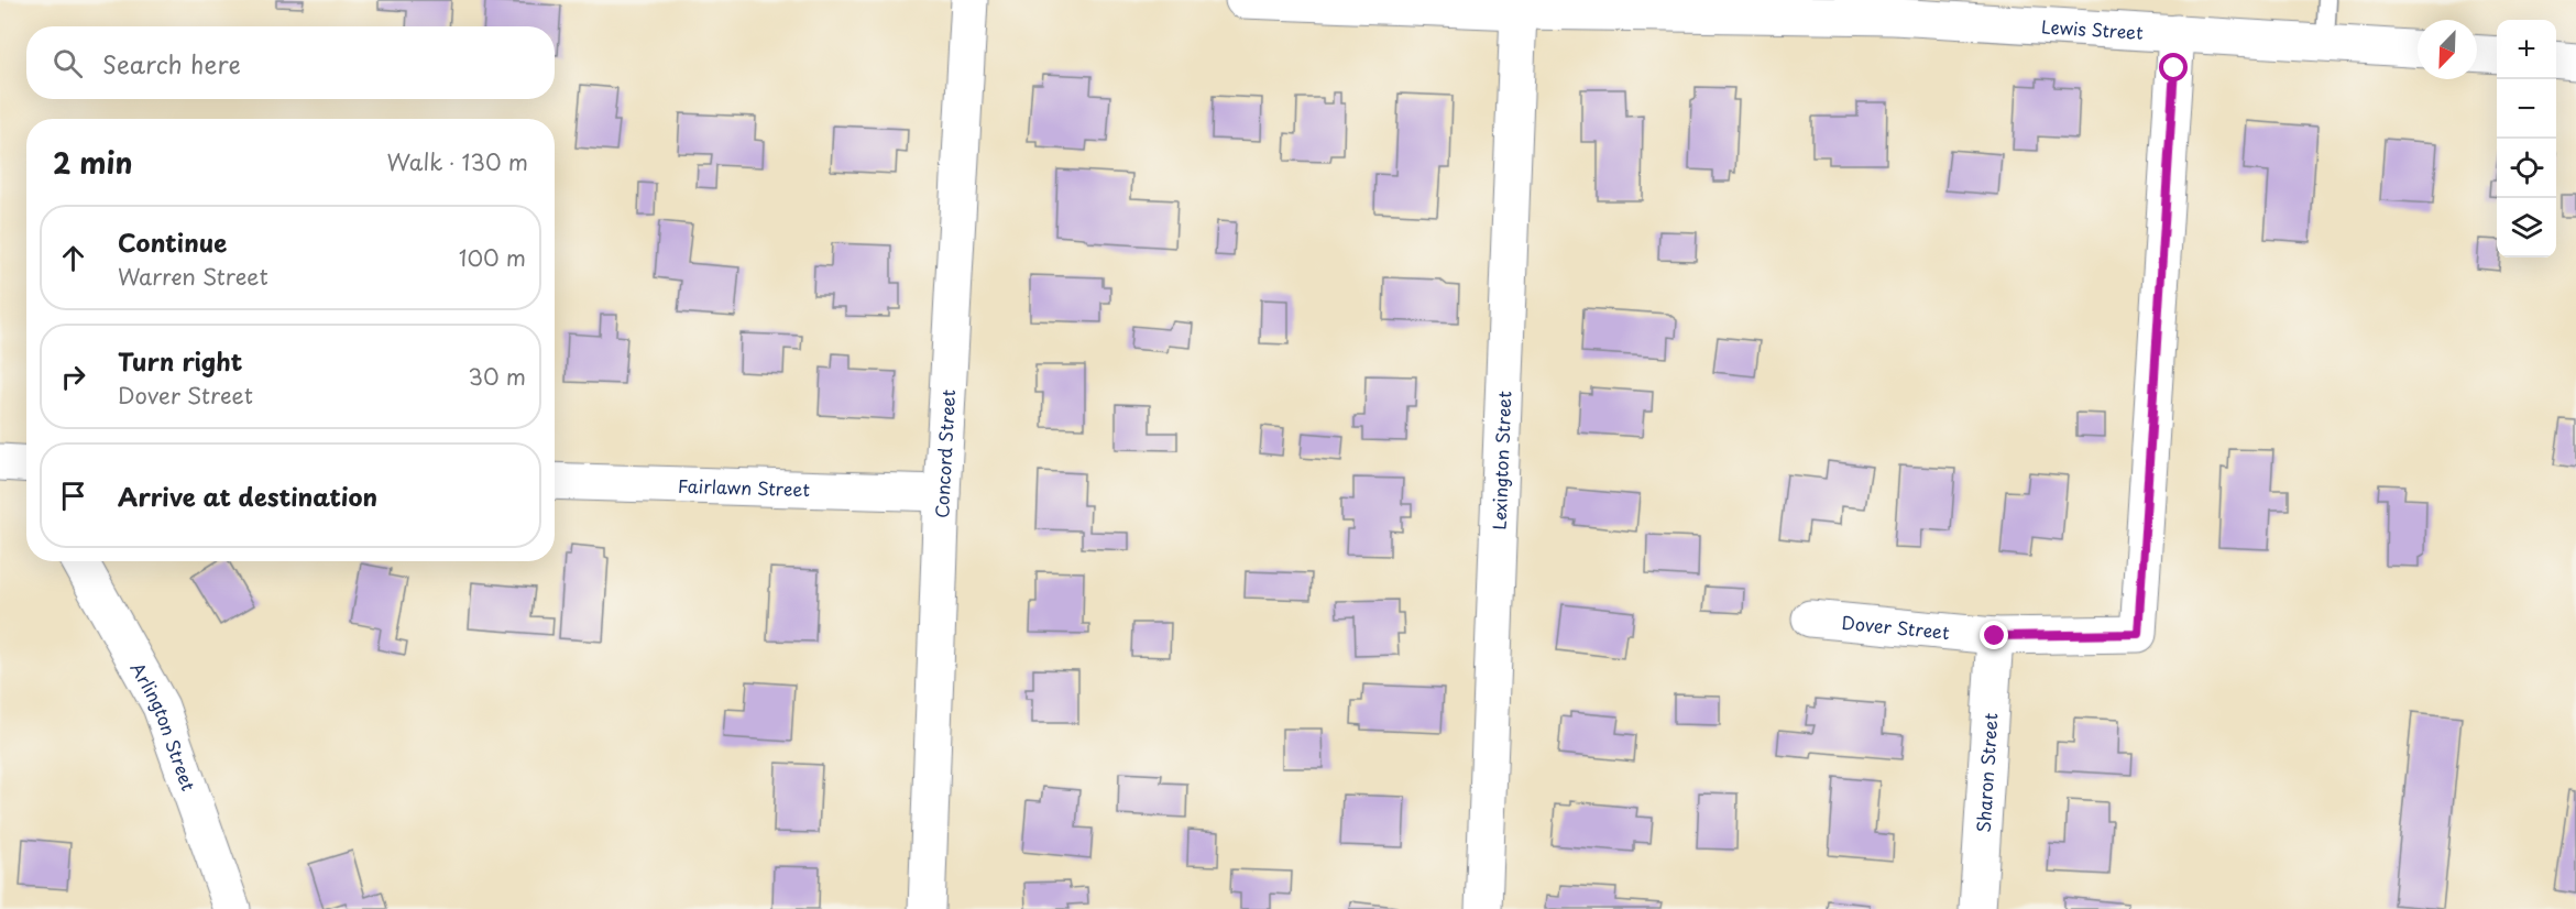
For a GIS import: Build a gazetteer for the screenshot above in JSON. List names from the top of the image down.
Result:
{
  "streets": {
    "street": [
      "Lewis Street",
      "Concord Street",
      "Lexington Street",
      "Fairlawn Street",
      "Dover Street",
      "Arlington Street",
      "Sharon Street"
    ]
  },
  "crossings": [
    ["Lewis Street", "Lexington Street"],
    ["Lewis Street", "Dover Street"],
    ["Concord Street", "Fairlawn Street"],
    ["Dover Street", "Sharon Street"]
  ],
  "north": "bottom left",
  "page": {
    "map_buttons": ["+", "−"],
    "search": "Search here",
    "heading": ["2 min", "Walk · 130 m"],
    "list": [
      ["Continue", "Warren Street", "100 m"],
      ["Turn right", "Dover Street", "30 m"],
      "Arrive at destination"
    ]
  }
}
